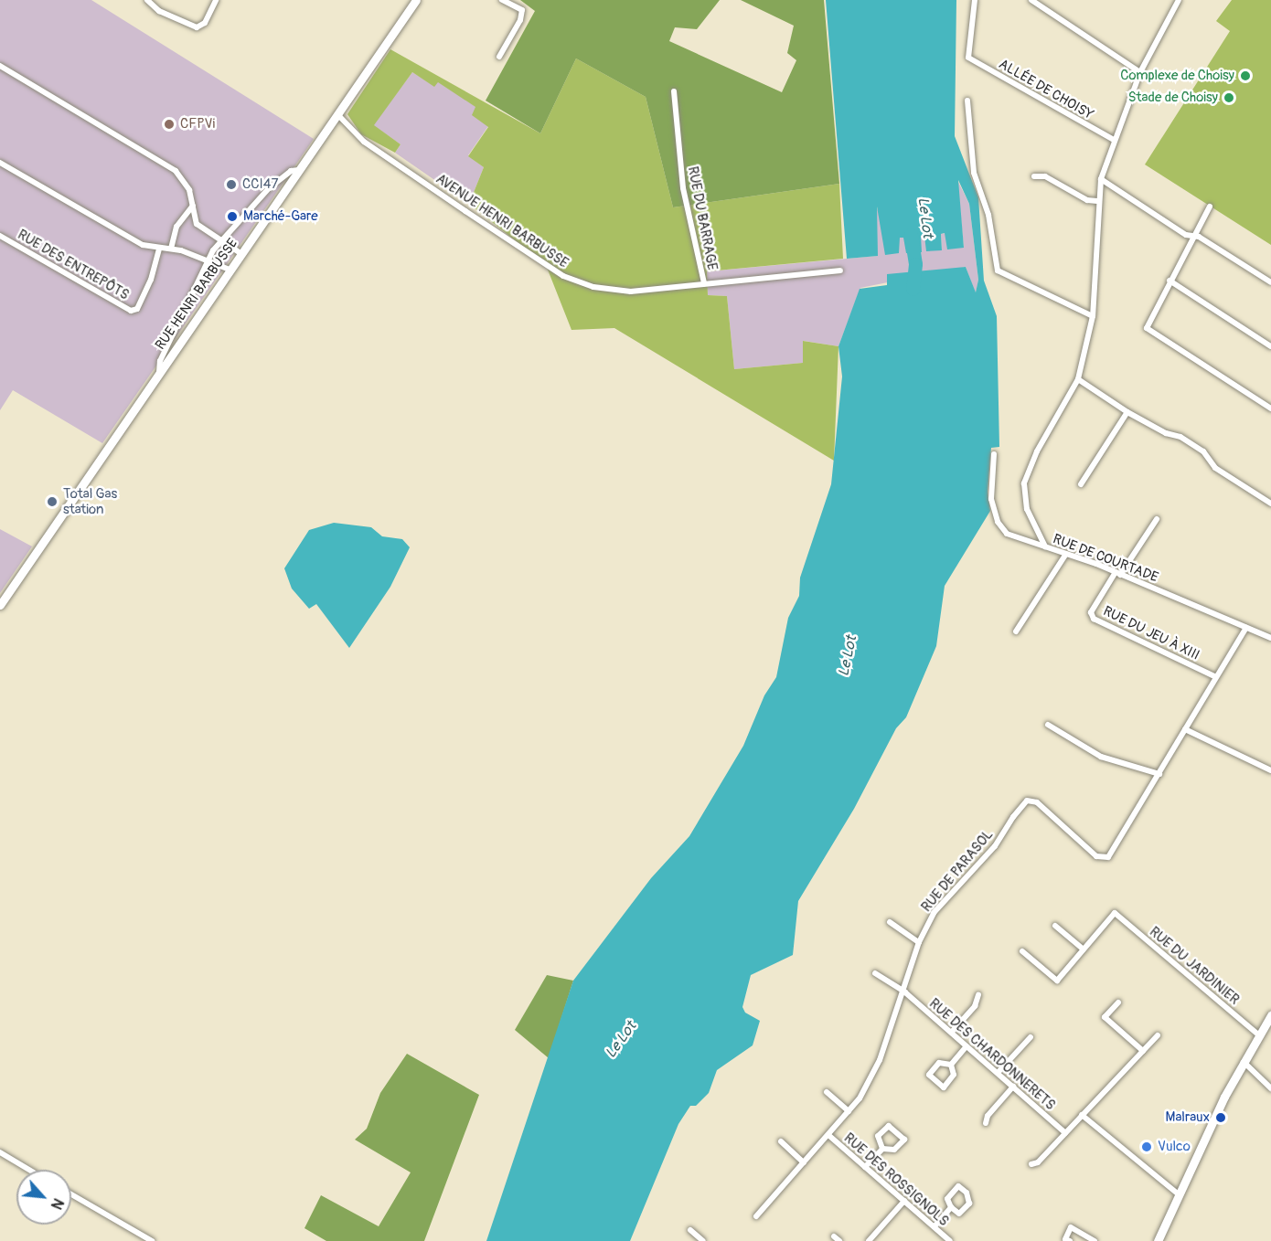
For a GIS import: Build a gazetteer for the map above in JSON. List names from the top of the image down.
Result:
{
  "streets": {
    "main road": ["RUE HENRI BARBUSSE"],
    "street": [
      "ALLÉE DE CHOISY",
      "RUE DU BARRAGE",
      "AVENUE HENRI BARBUSSE",
      "RUE DES ENTREPÔTS",
      "RUE DE COURTADE",
      "RUE DU JEU À XIII",
      "RUE DE PARASOL",
      "RUE DU JARDINIER",
      "RUE DES CHARDONNERETS",
      "RUE DES ROSSIGNOLS"
    ]
  },
  "crossings": [
    ["RUE DU BARRAGE", "AVENUE HENRI BARBUSSE"],
    ["AVENUE HENRI BARBUSSE", "RUE HENRI BARBUSSE"],
    ["RUE DE COURTADE", "RUE DU JEU À XIII"],
    ["RUE DE COURTADE", "RUE DE PARASOL"],
    ["RUE DU JEU À XIII", "RUE DE PARASOL"],
    ["RUE DE PARASOL", "RUE DES CHARDONNERETS"],
    ["RUE DE PARASOL", "RUE DES ROSSIGNOLS"]
  ],
  "water": ["Le Lot"],
  "places": [
    "Complexe de Choisy",
    "Stade de Choisy",
    "CFPVi",
    "CCI47",
    "Marché-Gare",
    "Total Gas station",
    "Malraux",
    "Vulco"
  ],
  "north": "bottom right"
}
